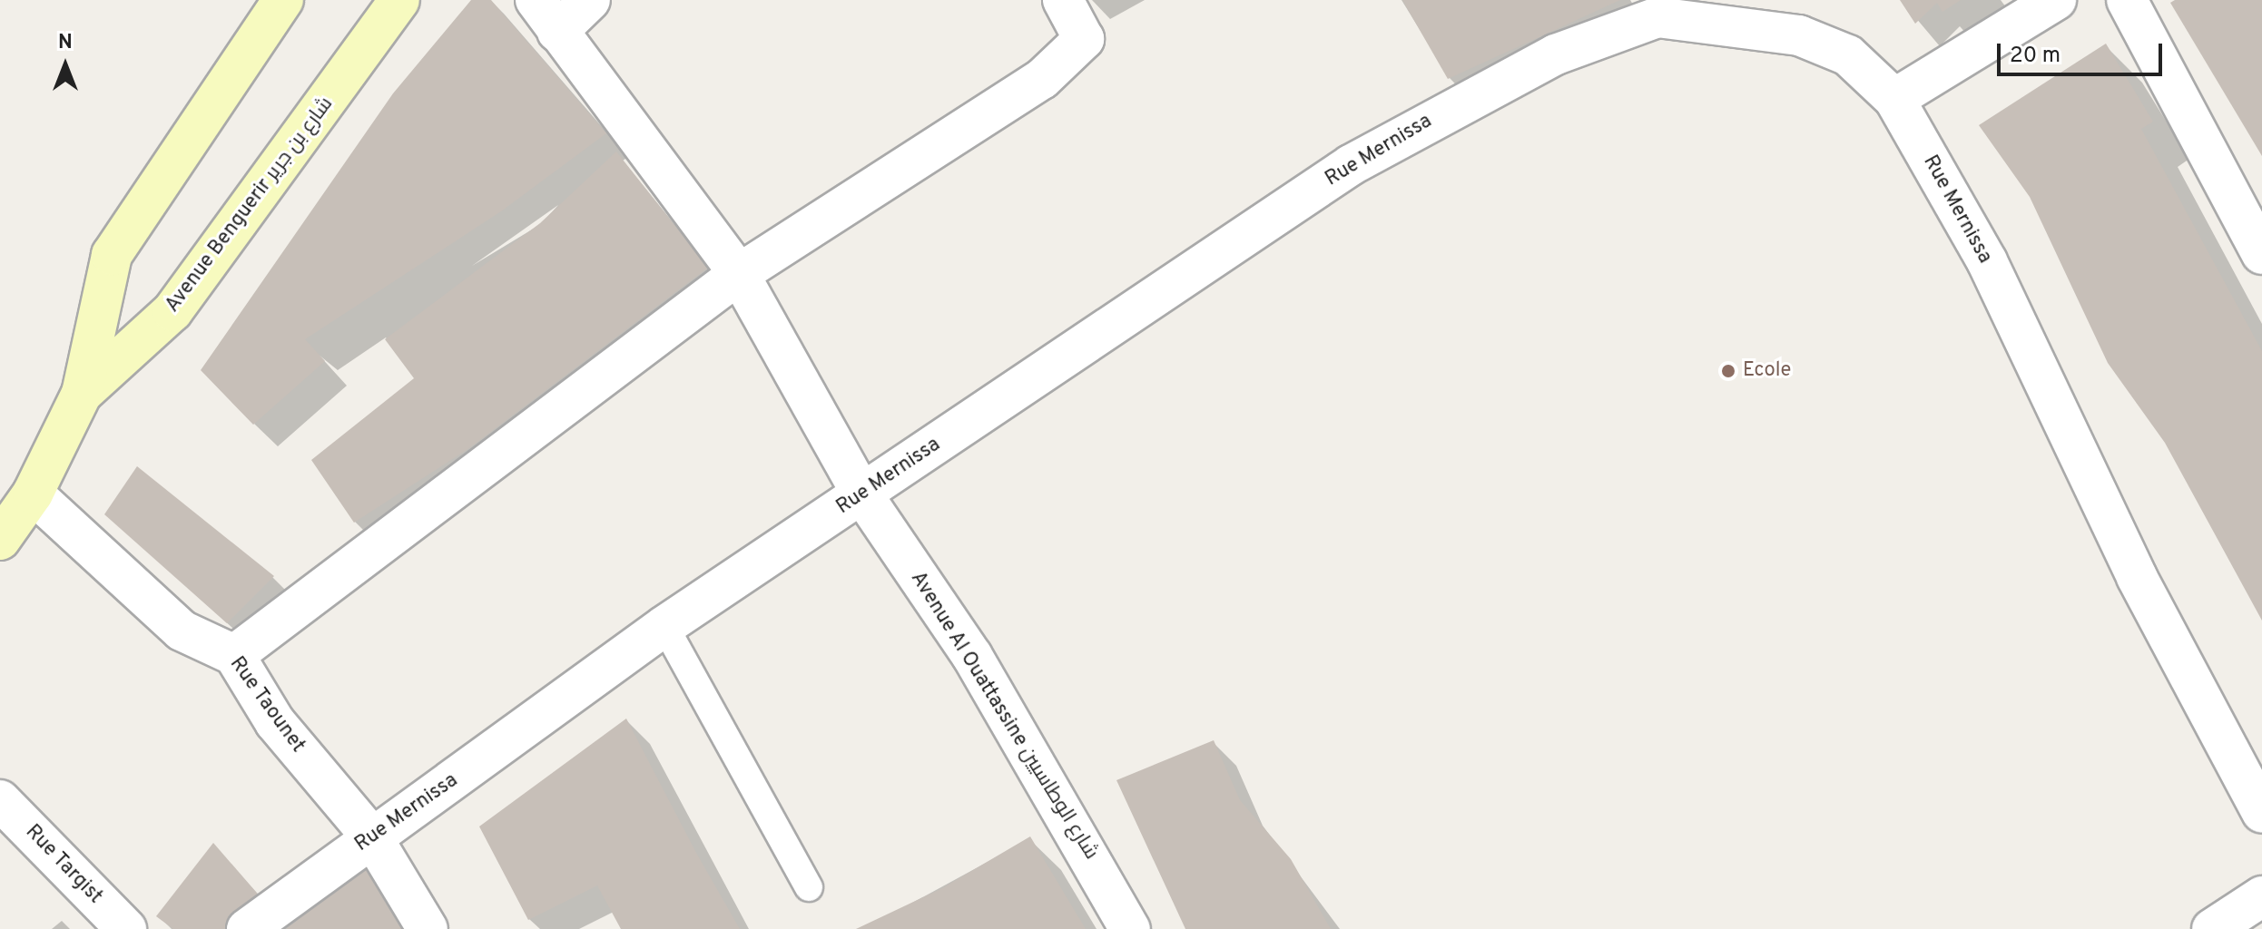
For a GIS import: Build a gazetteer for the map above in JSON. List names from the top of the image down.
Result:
{
  "streets": {
    "main road": ["Avenue Benguerir شارع بن جرير"],
    "street": [
      "Rue Mernissa",
      "Rue Taounet",
      "Avenue Al Ouattassine شارع الوطاسيين",
      "Rue Targist"
    ]
  },
  "crossings": [
    ["Rue Mernissa", "Rue Taounet"],
    ["Rue Mernissa", "Avenue Al Ouattassine شارع الوطاسيين"],
    ["Avenue Benguerir شارع بن جرير", "Rue Taounet"]
  ],
  "places": ["Ecole"],
  "scale_bar": "20 m",
  "north": "top"
}
